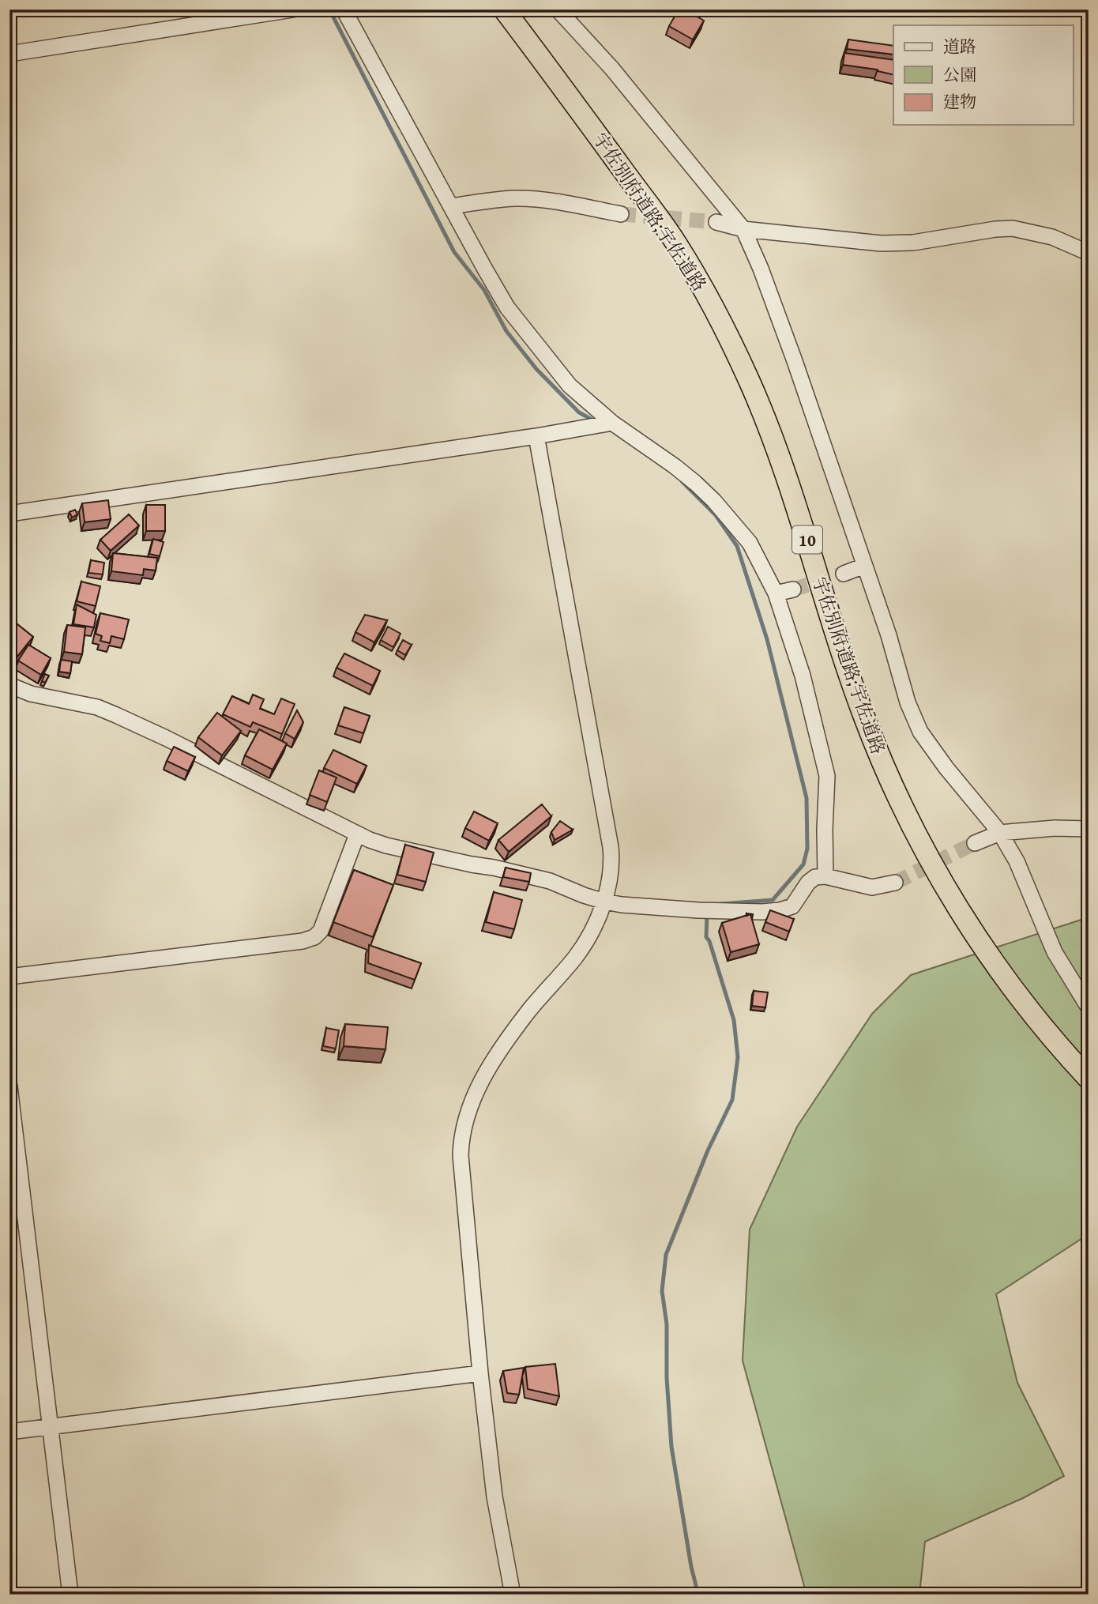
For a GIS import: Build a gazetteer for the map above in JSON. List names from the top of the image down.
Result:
{
  "streets": {
    "highway": ["宇佐別府道路;宇佐道路", "10"]
  },
  "legend": ["道路", "公園", "建物"]
}
